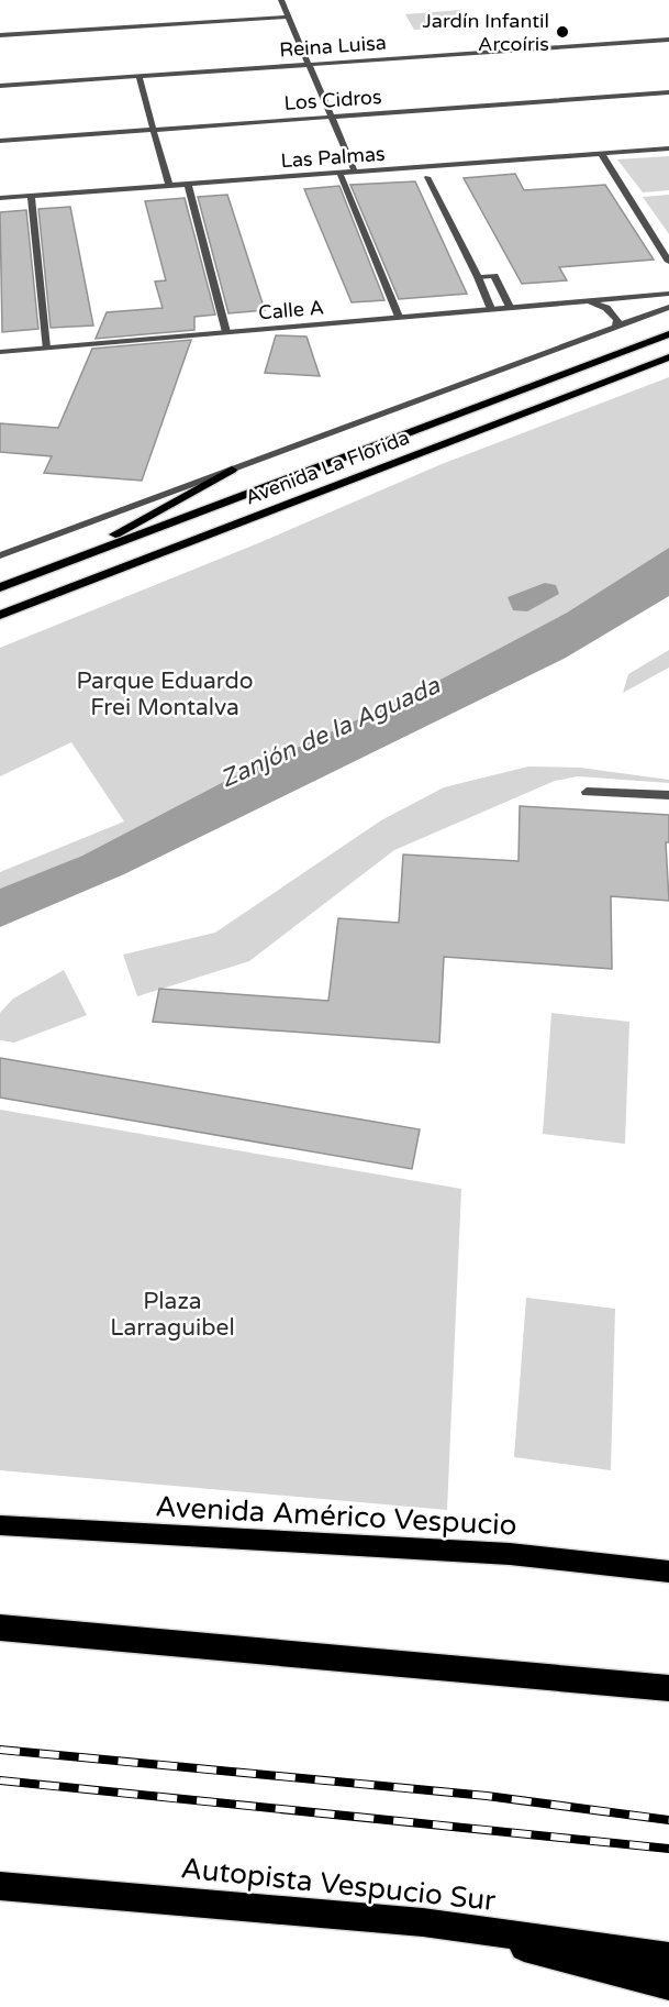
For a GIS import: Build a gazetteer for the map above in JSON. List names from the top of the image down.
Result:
{
  "streets": {
    "highway": ["Autopista Vespucio Sur"],
    "main road": ["Avenida La Florida", "Avenida Américo Vespucio"],
    "street": [
      "Reina Luisa",
      "Los Cidros",
      "Las Palmas",
      "Calle A"
    ]
  },
  "water": ["Zanjón de la Aguada"],
  "parks": ["Parque Eduardo Frei Montalva", "Plaza Larraguibel"],
  "places": ["Jardín Infantil Arcoíris"]
}
